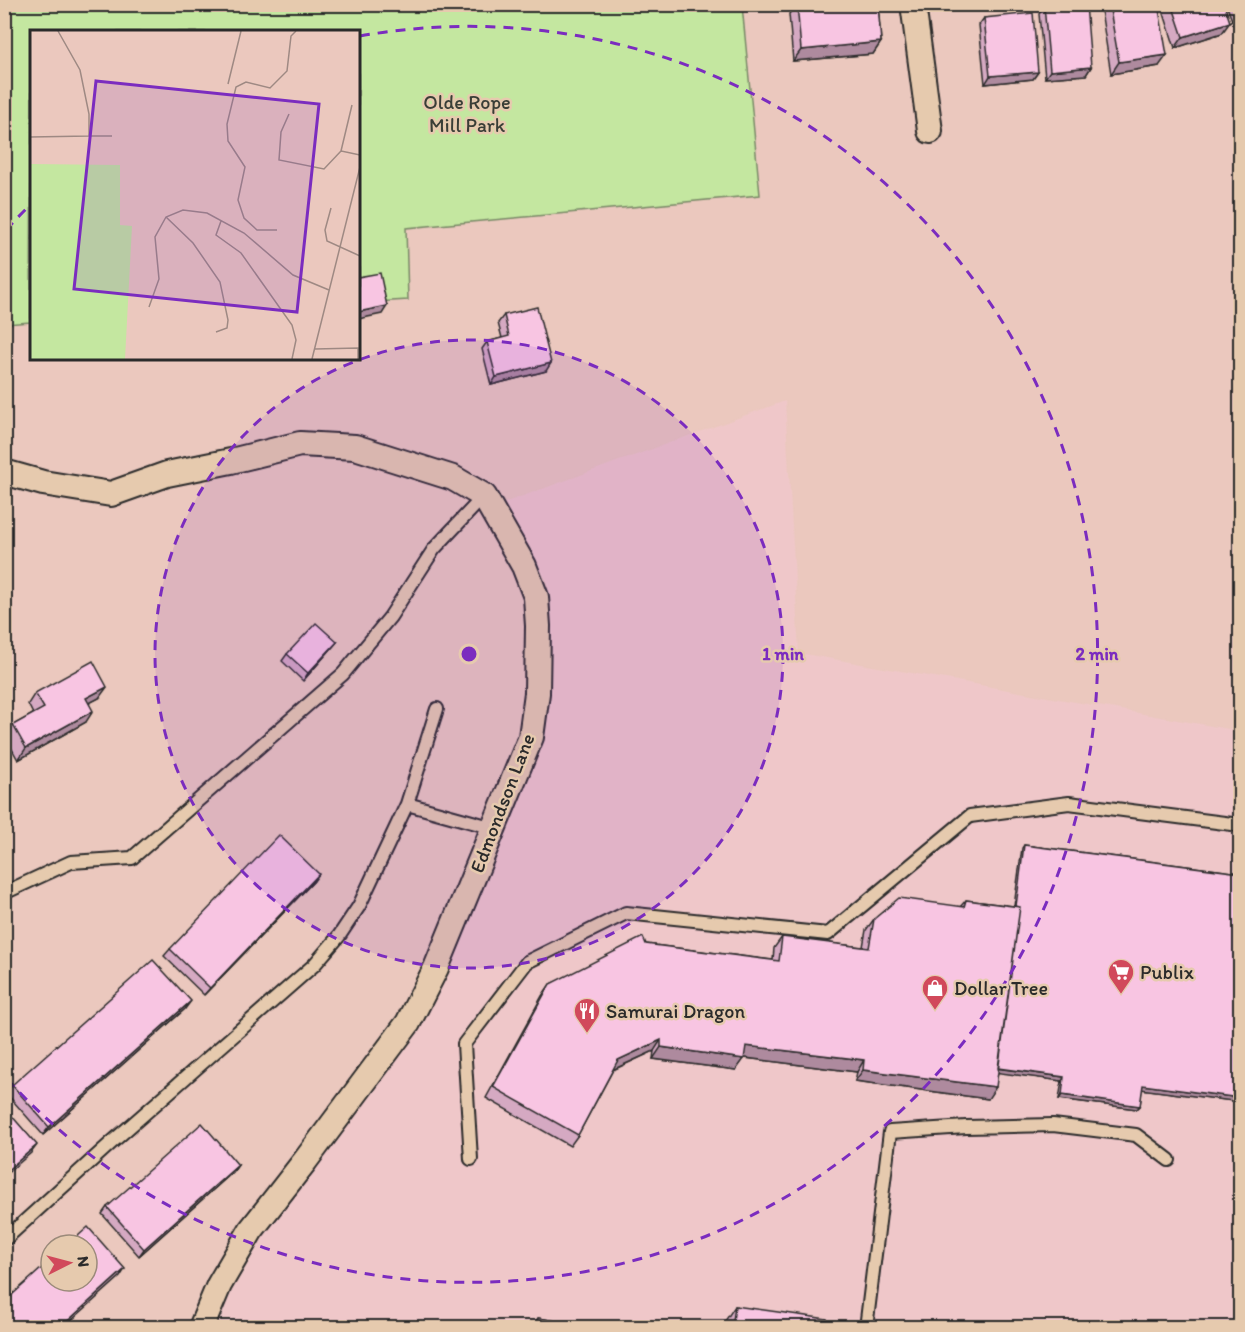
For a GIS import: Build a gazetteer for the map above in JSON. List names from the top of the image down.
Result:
{
  "streets": {
    "street": ["Edmondson Lane"]
  },
  "parks": ["Olde Rope Mill Park"],
  "places": {
    "supermarket": ["Publix"],
    "shop": ["Dollar Tree"],
    "restaurant": ["Samurai Dragon"]
  },
  "north": "right",
  "rings": ["1 min", "2 min"]
}
